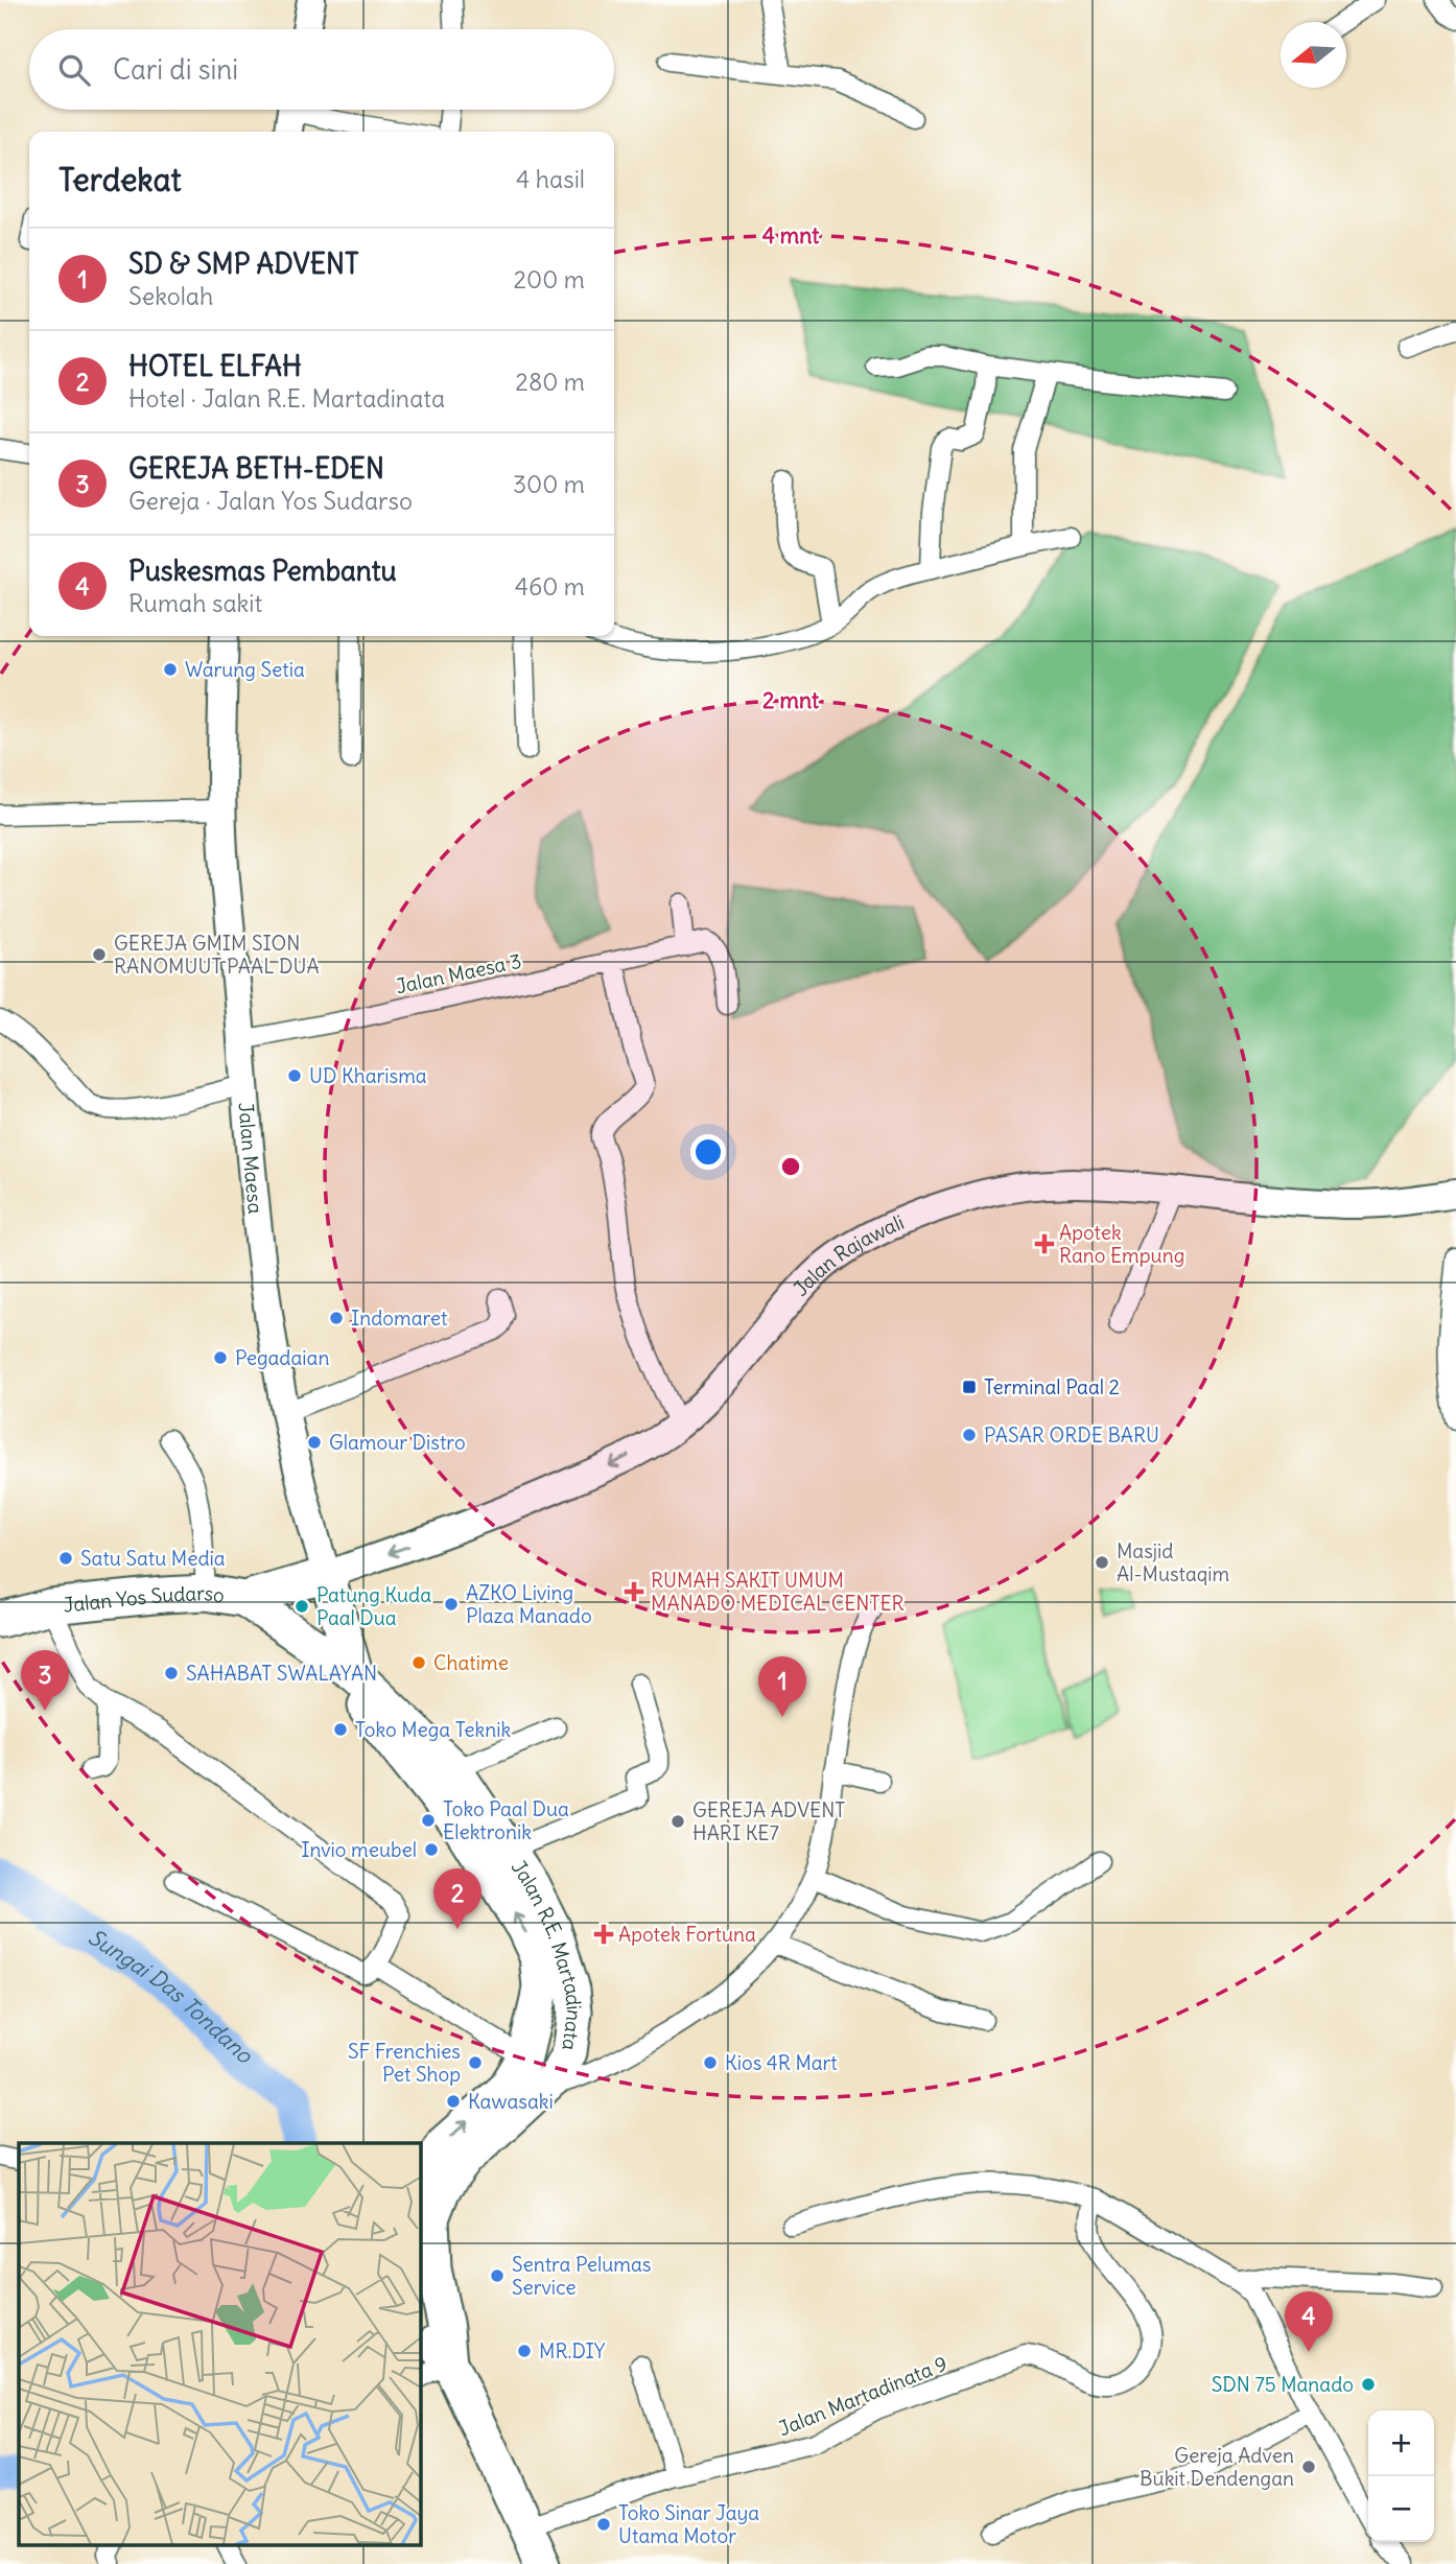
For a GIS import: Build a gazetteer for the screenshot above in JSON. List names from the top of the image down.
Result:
{
  "streets": {
    "highway": ["Jalan Maesa", "Jalan Yos Sudarso", "Jalan R.E. Martadinata"],
    "street": ["Jalan Maesa 3", "Jalan Rajawali", "Jalan Martadinata 9"]
  },
  "crossings": [
    ["Jalan Maesa 3", "Jalan Maesa"],
    ["Jalan Maesa", "Jalan Rajawali"],
    ["Jalan Maesa", "Jalan Yos Sudarso"],
    ["Jalan Maesa", "Jalan R.E. Martadinata"],
    ["Jalan Yos Sudarso", "Jalan R.E. Martadinata"],
    ["Jalan R.E. Martadinata", "Jalan Martadinata 9"]
  ],
  "water": ["Sungai Das Tondano"],
  "places": {
    "other": [
      "Warung Setia",
      "GEREJA GMIM SION RANOMUUT PAAL DUA",
      "UD Kharisma",
      "Indomaret",
      "Pegadaian",
      "PASAR ORDE BARU",
      "Glamour Distro",
      "Satu Satu Media",
      "Masjid Al-Mustaqim",
      "AZKO Living Plaza Manado",
      "Patung Kuda Paal Dua",
      "Chatime",
      "SAHABAT SWALAYAN",
      "Toko Mega Teknik",
      "Toko Paal Dua Elektronik",
      "GEREJA ADVENT HARI KE7",
      "Invio meubel",
      "SF Frenchies Pet Shop",
      "Kios 4R Mart",
      "Kawasaki",
      "Sentra Pelumas Service",
      "MR.DIY",
      "SDN 75 Manado",
      "Gereja Adven Bukit Dendengan",
      "Toko Sinar Jaya Utama Motor"
    ],
    "health": ["Apotek Rano Empung", "RUMAH SAKIT UMUM MANADO MEDICAL CENTER", "Apotek Fortuna"],
    "transit": ["Terminal Paal 2"]
  },
  "north": "left",
  "page": {
    "search": "Cari di sini",
    "heading": ["Terdekat", "4 hasil"],
    "list": [
      {
        "mark": "1",
        "name": "SD & SMP ADVENT",
        "note": "Sekolah",
        "value": "200 m"
      },
      {
        "mark": "2",
        "name": "HOTEL ELFAH",
        "note": "Hotel · Jalan R.E. Martadinata",
        "value": "280 m"
      },
      {
        "mark": "3",
        "name": "GEREJA BETH-EDEN",
        "note": "Gereja · Jalan Yos Sudarso",
        "value": "300 m"
      },
      {
        "mark": "4",
        "name": "Puskesmas Pembantu",
        "note": "Rumah sakit",
        "value": "460 m"
      }
    ],
    "pins": [
      "3",
      "1",
      "2",
      "4"
    ],
    "map_buttons": ["+", "−"]
  },
  "rings": ["4 mnt", "2 mnt"]
}
